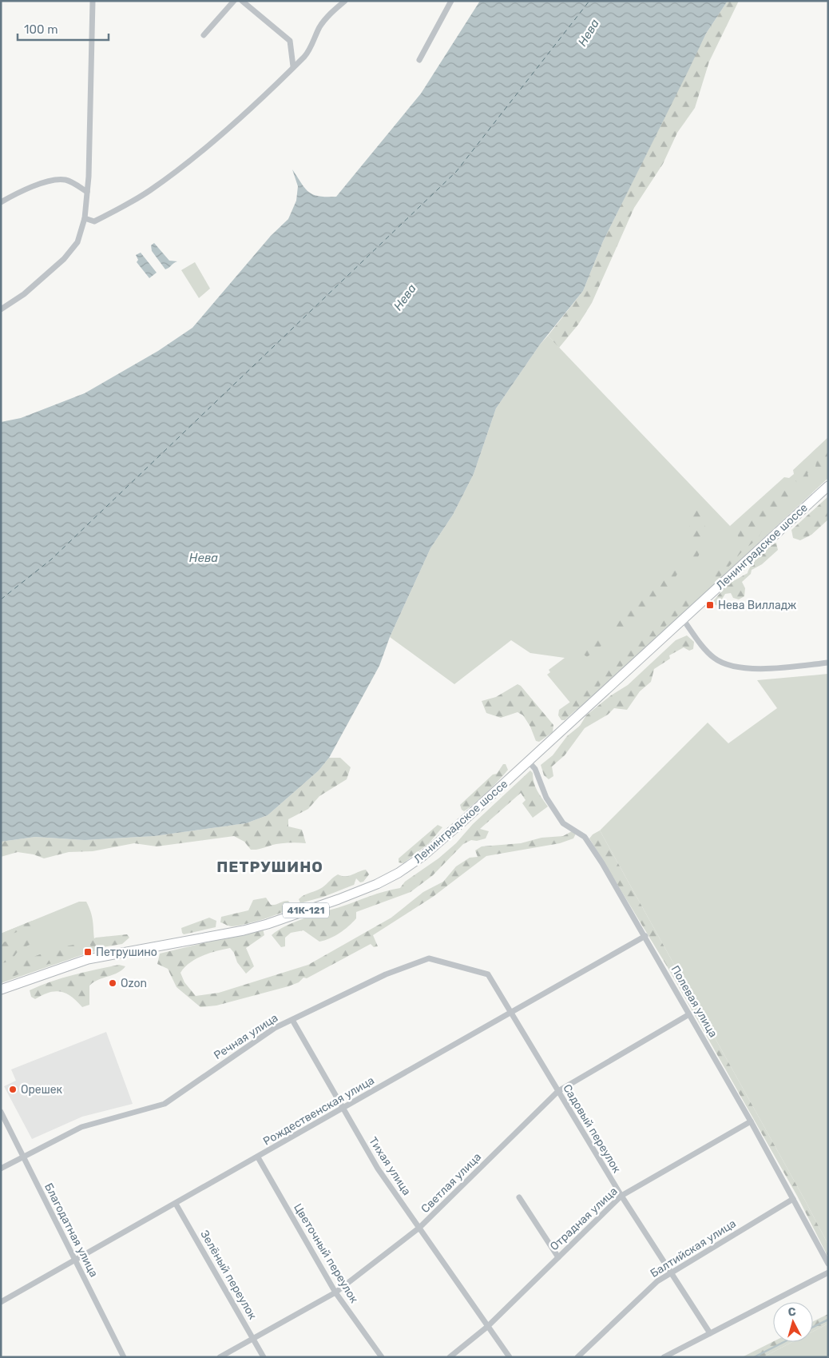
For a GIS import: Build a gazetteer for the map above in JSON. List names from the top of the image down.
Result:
{
  "streets": {
    "main road": ["Ленинградское шоссе", "41К-121"],
    "street": [
      "Полевая улица",
      "Речная улица",
      "Рождественская улица",
      "Садовый переулок",
      "Тихая улица",
      "Светлая улица",
      "Отрадная улица",
      "Благодатная улица",
      "Балтийская улица",
      "Цветочный переулок",
      "Зелёный переулок"
    ]
  },
  "crossings": [
    ["Ленинградское шоссе", "Полевая улица"],
    ["Полевая улица", "Рождественская улица"],
    ["Полевая улица", "Светлая улица"],
    ["Полевая улица", "Отрадная улица"],
    ["Полевая улица", "Балтийская улица"],
    ["Речная улица", "Рождественская улица"],
    ["Речная улица", "Садовый переулок"],
    ["Речная улица", "Тихая улица"],
    ["Речная улица", "Благодатная улица"],
    ["Рождественская улица", "Садовый переулок"],
    ["Рождественская улица", "Тихая улица"],
    ["Рождественская улица", "Благодатная улица"],
    ["Рождественская улица", "Цветочный переулок"],
    ["Рождественская улица", "Зелёный переулок"],
    ["Садовый переулок", "Светлая улица"],
    ["Садовый переулок", "Отрадная улица"],
    ["Садовый переулок", "Балтийская улица"],
    ["Тихая улица", "Светлая улица"],
    ["Тихая улица", "Отрадная улица"],
    ["Светлая улица", "Цветочный переулок"],
    ["Светлая улица", "Зелёный переулок"]
  ],
  "districts": ["ПЕТРУШИНО"],
  "water": ["Нева"],
  "places": {
    "transit": ["Нева Вилладж", "Петрушино"],
    "other": ["Ozon", "Орешек"]
  },
  "scale_bar": "100 m",
  "north": "top"
}
